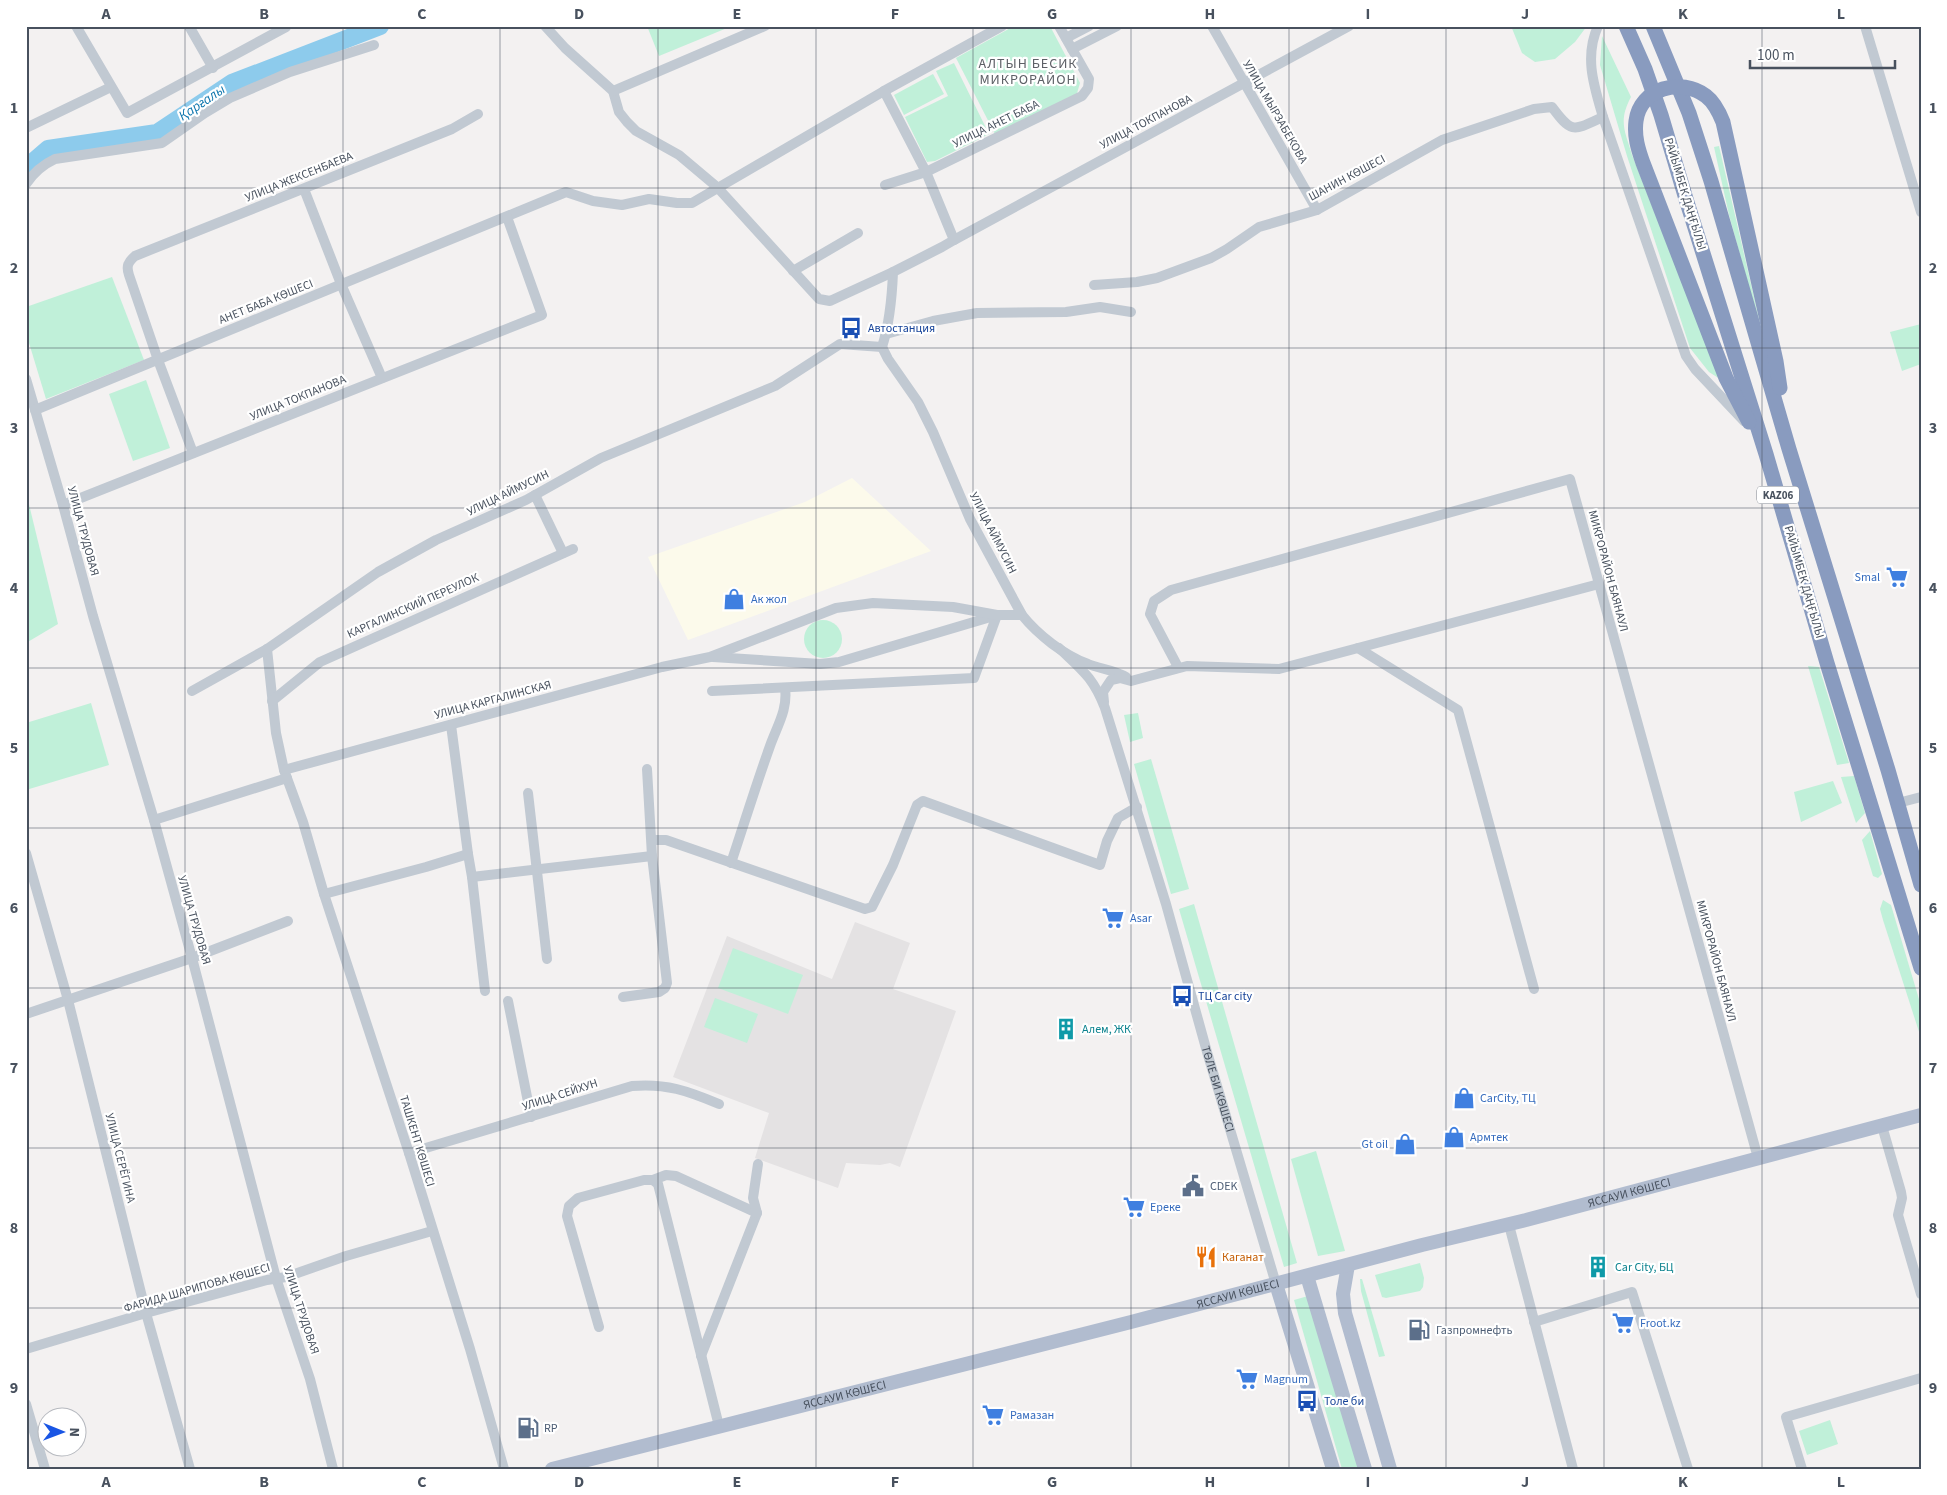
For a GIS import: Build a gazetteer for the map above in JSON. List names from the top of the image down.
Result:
{
  "streets": {
    "highway": ["РАЙЫМБЕК ДАҢҒЫЛЫ", "KАZ06"],
    "main road": ["ТӨЛЕ БИ КӨШЕСІ", "ЯССАУИ КӨШЕСІ"],
    "street": [
      "УЛИЦА МЫРЗАБЕКОВА",
      "УЛИЦА ТОКПАНОВА",
      "УЛИЦА АНЕТ БАБА",
      "УЛИЦА ЖЕКСЕНБАЕВА",
      "ШАНИН КӨШЕСІ",
      "АНЕТ БАБА КӨШЕСІ",
      "УЛИЦА АЙМУСИН",
      "УЛИЦА ТРУДОВАЯ",
      "МИКРОРАЙОН БАЯНАУЛ",
      "КАРГАЛИНСКИЙ ПЕРЕУЛОК",
      "УЛИЦА КАРГАЛИНСКАЯ",
      "УЛИЦА СЕЙХУН",
      "ТАШКЕНТ КӨШЕСІ",
      "УЛИЦА СЕРЁГИНА",
      "ФАРИДА ШАРИПОВА КӨШЕСІ"
    ]
  },
  "crossings": [
    ["УЛИЦА МЫРЗАБЕКОВА", "УЛИЦА ТОКПАНОВА"],
    ["УЛИЦА МЫРЗАБЕКОВА", "ШАНИН КӨШЕСІ"],
    ["УЛИЦА ТОКПАНОВА", "АНЕТ БАБА КӨШЕСІ"],
    ["УЛИЦА ТОКПАНОВА", "УЛИЦА ТРУДОВАЯ"],
    ["УЛИЦА ЖЕКСЕНБАЕВА", "АНЕТ БАБА КӨШЕСІ"],
    ["АНЕТ БАБА КӨШЕСІ", "УЛИЦА ТРУДОВАЯ"],
    ["УЛИЦА АЙМУСИН", "ТӨЛЕ БИ КӨШЕСІ"],
    ["УЛИЦА АЙМУСИН", "ТАШКЕНТ КӨШЕСІ"],
    ["УЛИЦА ТРУДОВАЯ", "УЛИЦА КАРГАЛИНСКАЯ"],
    ["УЛИЦА ТРУДОВАЯ", "ФАРИДА ШАРИПОВА КӨШЕСІ"],
    ["МИКРОРАЙОН БАЯНАУЛ", "ЯССАУИ КӨШЕСІ"],
    ["КАРГАЛИНСКИЙ ПЕРЕУЛОК", "ТАШКЕНТ КӨШЕСІ"],
    ["УЛИЦА КАРГАЛИНСКАЯ", "ТАШКЕНТ КӨШЕСІ"],
    ["ТӨЛЕ БИ КӨШЕСІ", "ЯССАУИ КӨШЕСІ"],
    ["УЛИЦА СЕЙХУН", "ТАШКЕНТ КӨШЕСІ"],
    ["ТАШКЕНТ КӨШЕСІ", "ФАРИДА ШАРИПОВА КӨШЕСІ"],
    ["УЛИЦА СЕРЁГИНА", "ФАРИДА ШАРИПОВА КӨШЕСІ"]
  ],
  "districts": ["АЛТЫН БЕСИК МИКРОРАЙОН"],
  "water": ["Қарғалы"],
  "places": {
    "bus stop": ["Автостанция", "ТЦ Car city", "Толе би"],
    "supermarket": [
      "Smal",
      "Asar",
      "Ереке",
      "Froot.kz",
      "Magnum",
      "Рамазан"
    ],
    "shop": [
      "Ак жол",
      "CarCity, ТЦ",
      "Армтек",
      "Gt oil"
    ],
    "building": ["Алем, ЖК", "Car City, БЦ"],
    "public building": ["CDEK"],
    "restaurant": ["Каганат"],
    "fuel station": ["Газпромнефть", "RP"]
  },
  "scale_bar": "100 m",
  "north": "right",
  "grid": {
    "columns": [
      "A",
      "B",
      "C",
      "D",
      "E",
      "F",
      "G",
      "H",
      "I",
      "J",
      "K",
      "L"
    ],
    "rows": [
      "1",
      "2",
      "3",
      "4",
      "5",
      "6",
      "7",
      "8",
      "9"
    ]
  }
}
